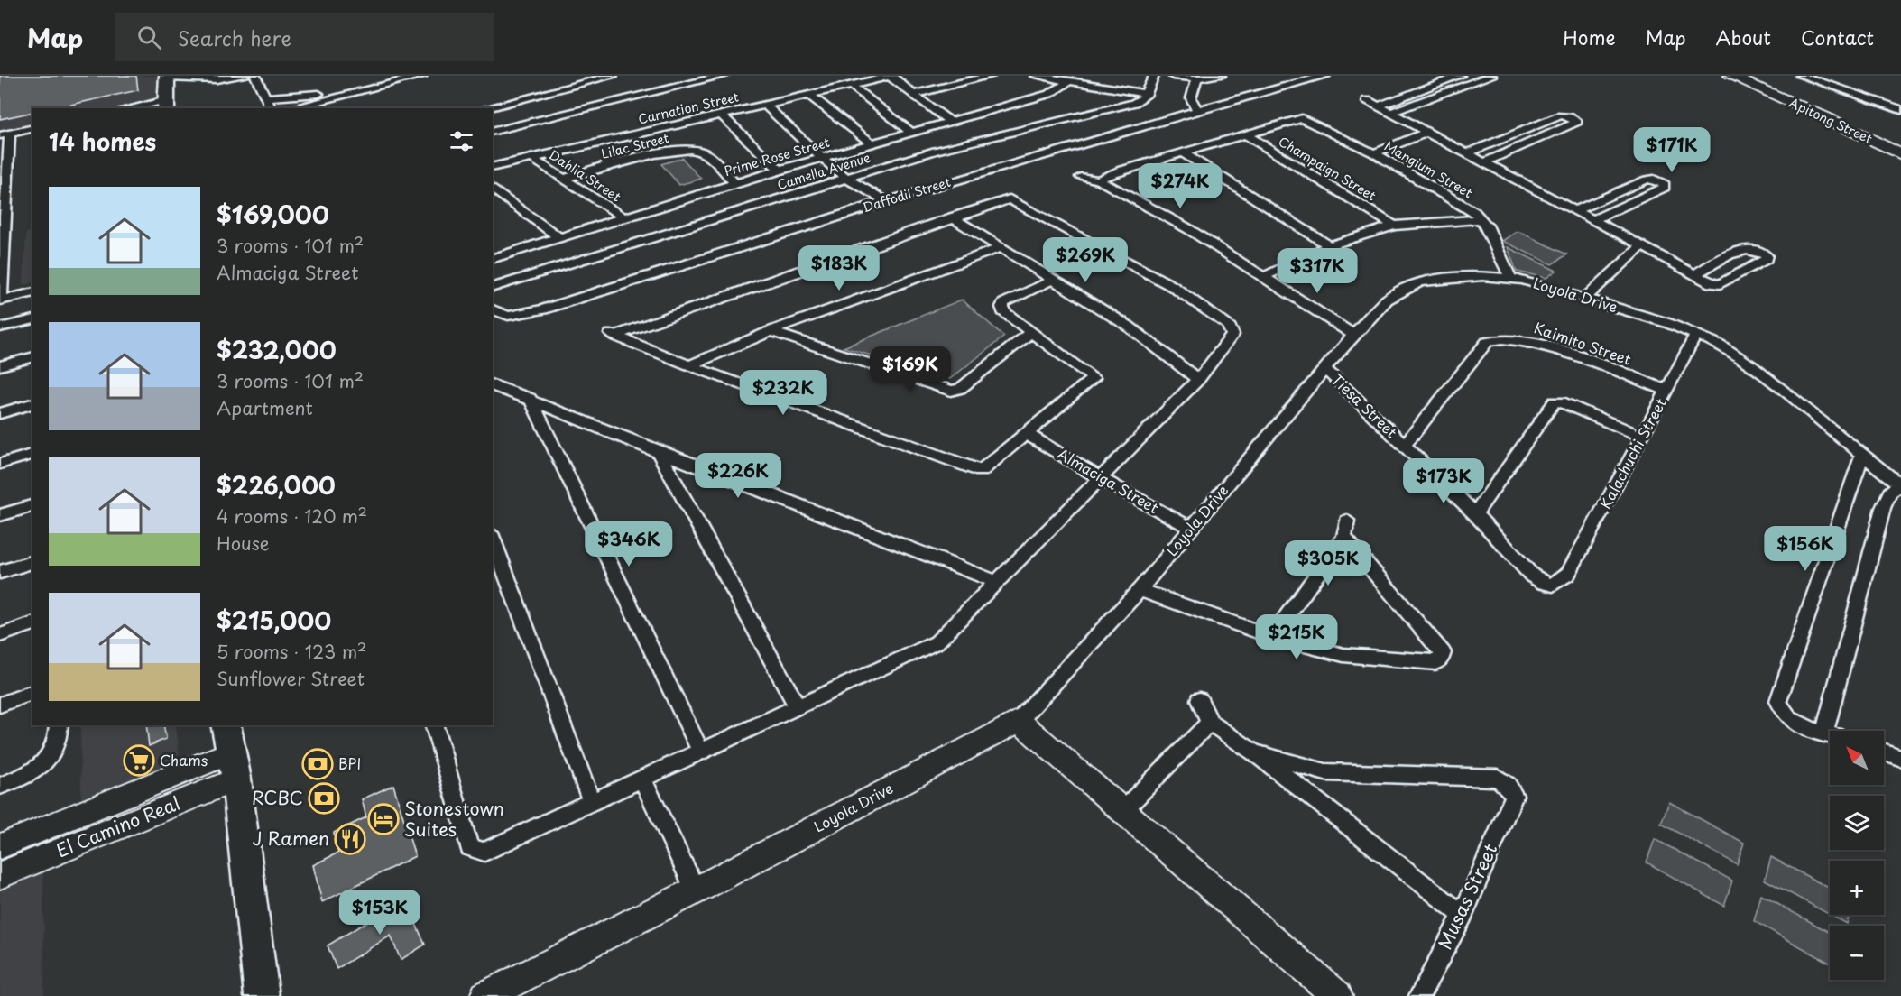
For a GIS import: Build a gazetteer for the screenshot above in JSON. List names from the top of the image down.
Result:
{
  "streets": {
    "street": [
      "Carnation Street",
      "Apitong Street",
      "Lilac Street",
      "Prime Rose Street",
      "Champaign Street",
      "Mangium Street",
      "Camella Avenue",
      "Dahlia Street",
      "Daffodil Street",
      "Loyola Drive",
      "Kaimito Street",
      "Tiesa Street",
      "Kalachuchi Street",
      "Almaciga Street",
      "El Camino Real",
      "Musas Street"
    ]
  },
  "crossings": [
    ["Carnation Street", "Dahlia Street"],
    ["Lilac Street", "Prime Rose Street"],
    ["Lilac Street", "Dahlia Street"],
    ["Prime Rose Street", "Dahlia Street"],
    ["Champaign Street", "Mangium Street"],
    ["Mangium Street", "Loyola Drive"],
    ["Loyola Drive", "Tiesa Street"],
    ["Loyola Drive", "Kalachuchi Street"],
    ["Loyola Drive", "Almaciga Street"],
    ["Kaimito Street", "Tiesa Street"],
    ["Kaimito Street", "Kalachuchi Street"],
    ["Tiesa Street", "Kalachuchi Street"]
  ],
  "places": {
    "supermarket": ["Chams"],
    "bank": ["BPI", "RCBC"],
    "hotel": ["Stonestown Suites"],
    "restaurant": ["J Ramen"]
  },
  "north": "top left",
  "page": {
    "header": "Map",
    "search": "Search here",
    "nav": [
      "Home",
      "Map",
      "About",
      "Contact"
    ],
    "heading": "14 homes",
    "price": [
      "$171K",
      "$274K",
      "$269K",
      "$183K",
      "$317K",
      "$169K",
      "$232K",
      "$226K",
      "$173K",
      "$346K",
      "$156K",
      "$305K",
      "$215K",
      "$153K"
    ],
    "list": [
      {
        "name": "$169,000",
        "note": "3 rooms · 101 m² · Almaciga Street"
      },
      {
        "name": "$232,000",
        "note": "3 rooms · 101 m² · Apartment"
      },
      {
        "name": "$226,000",
        "note": "4 rooms · 120 m² · House"
      },
      {
        "name": "$215,000",
        "note": "5 rooms · 123 m² · Sunflower Street"
      }
    ],
    "map_buttons": ["+", "−"]
  }
}
